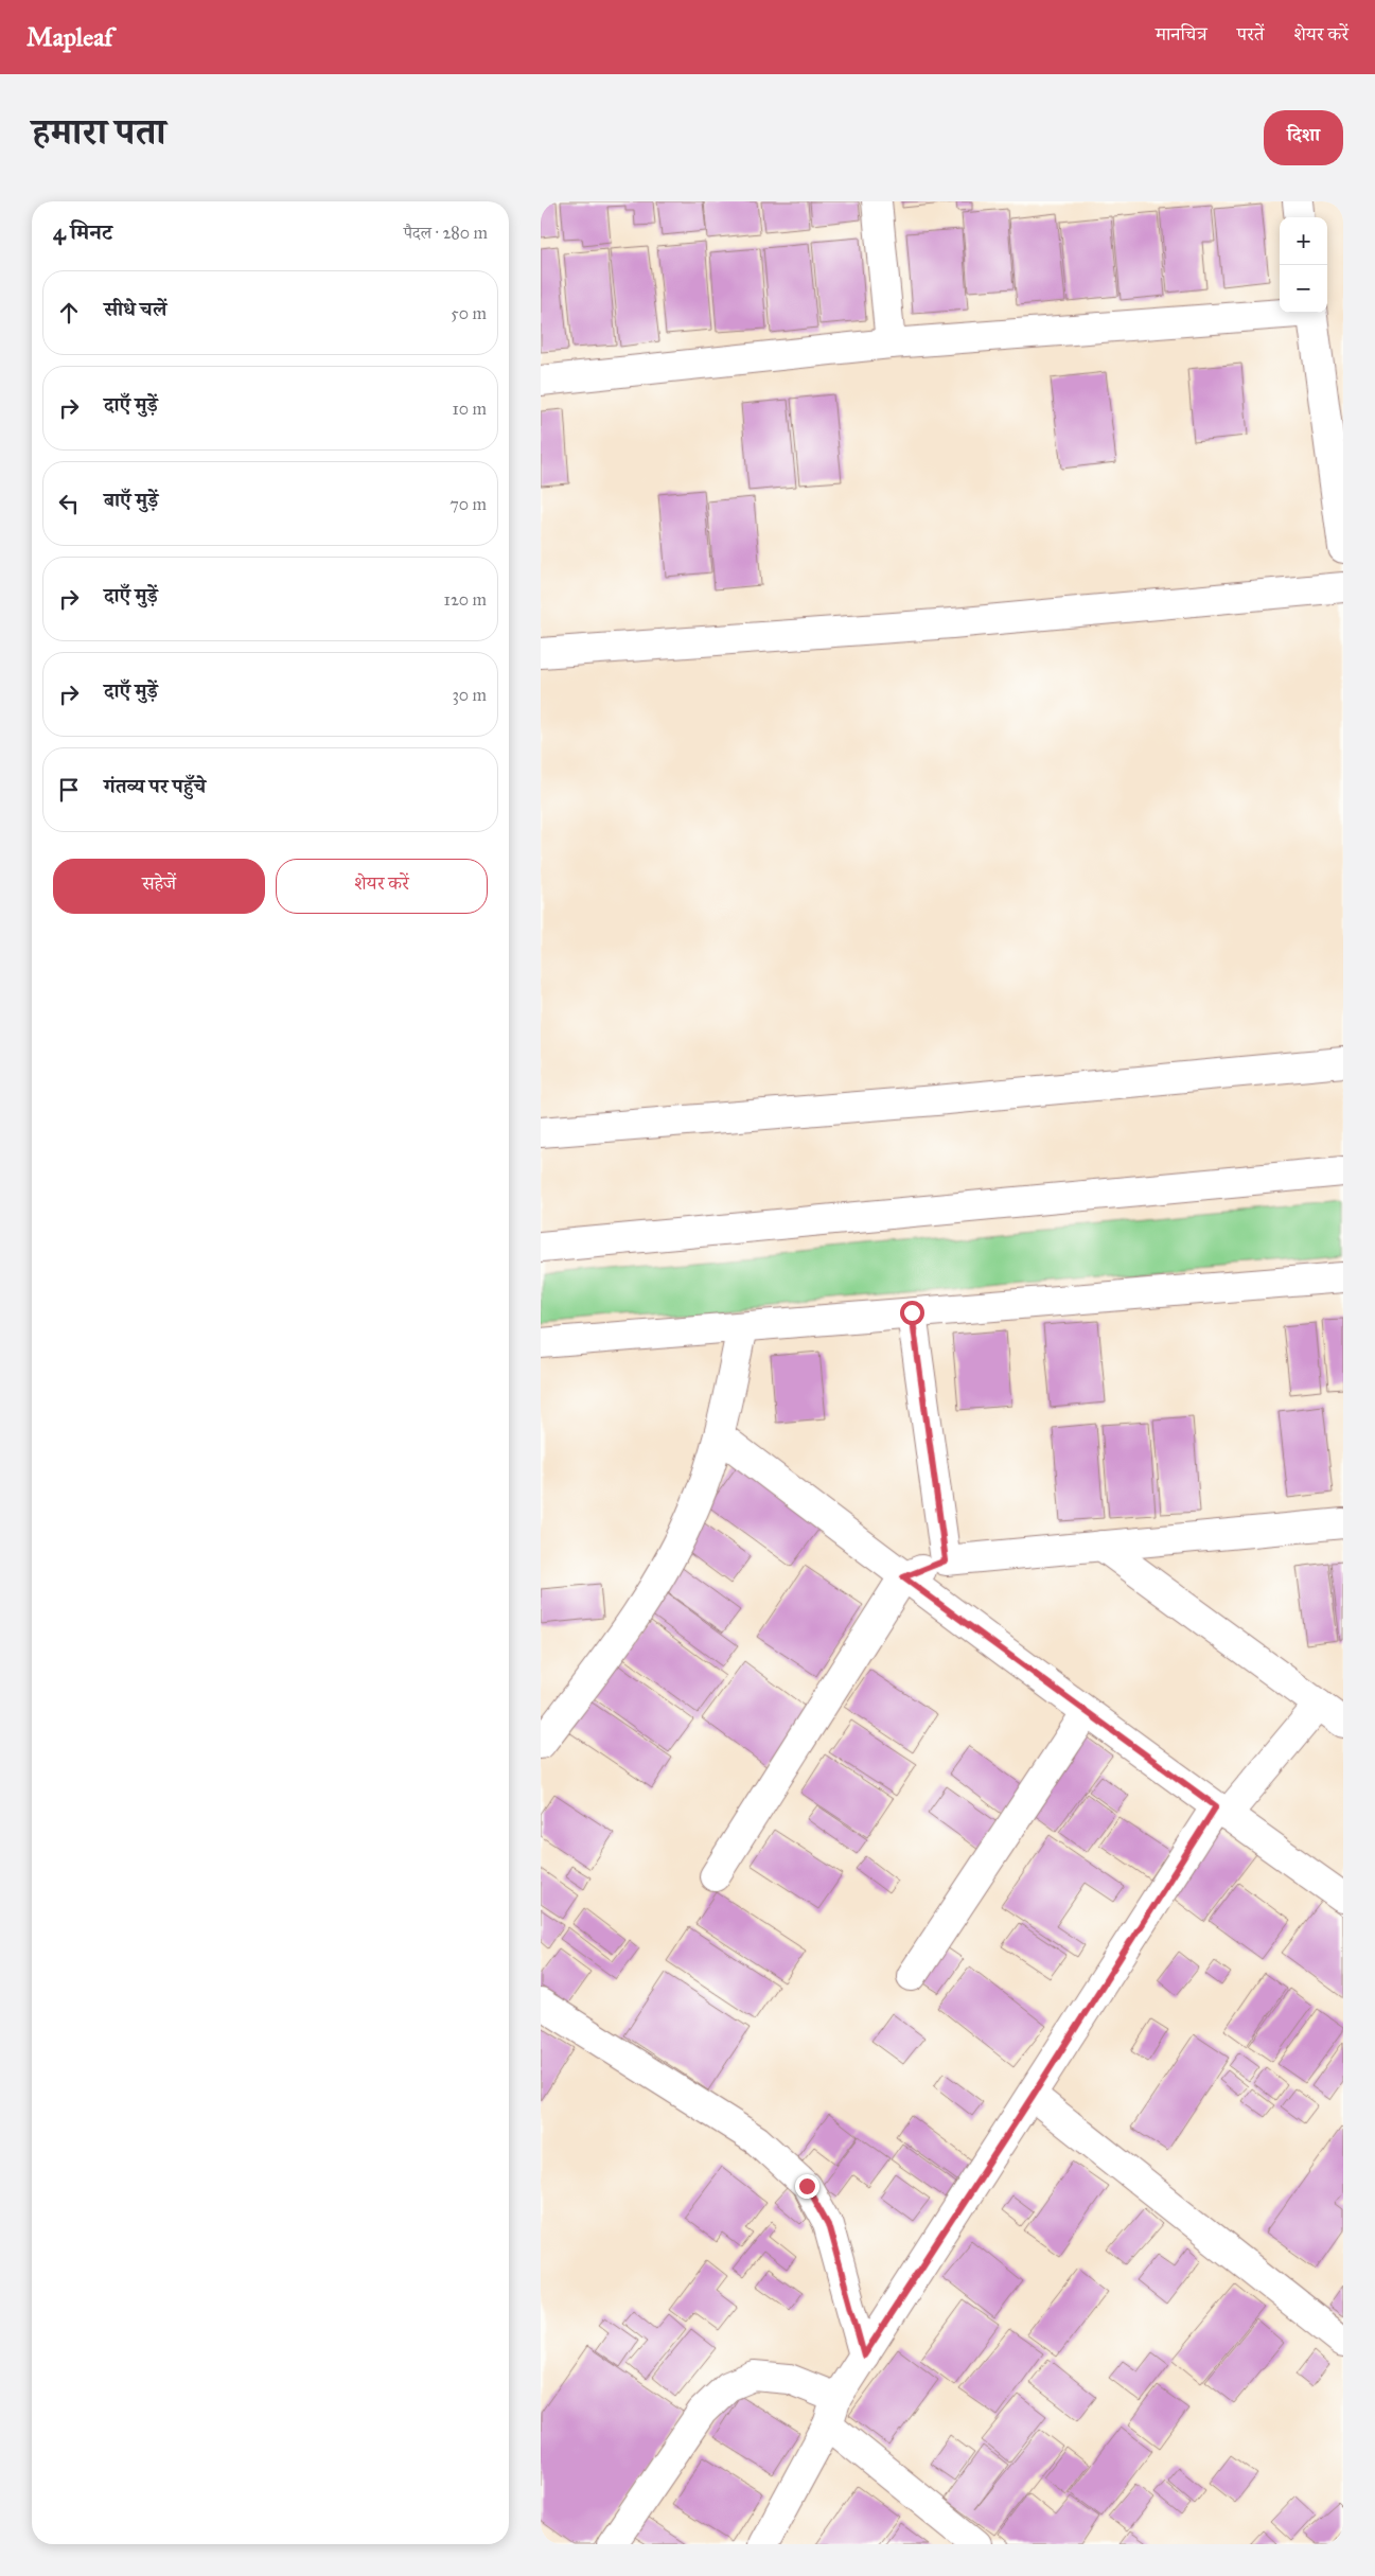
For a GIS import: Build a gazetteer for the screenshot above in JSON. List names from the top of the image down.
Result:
{
  "page": {
    "header": "Mapleaf",
    "nav": ["मानचित्र", "परतें", "शेयर करें"],
    "title": "हमारा पता",
    "buttons": [
      "दिशा",
      ["सहेजें", "शेयर करें"]
    ],
    "heading": ["4 मिनट", "पैदल · 280 m"],
    "map_buttons": ["+", "−"],
    "list": [
      ["सीधे चलें", "50 m"],
      ["दाएँ मुड़ें", "10 m"],
      ["बाएँ मुड़ें", "70 m"],
      ["दाएँ मुड़ें", "120 m"],
      ["दाएँ मुड़ें", "30 m"],
      "गंतव्य पर पहुँचे"
    ]
  }
}
